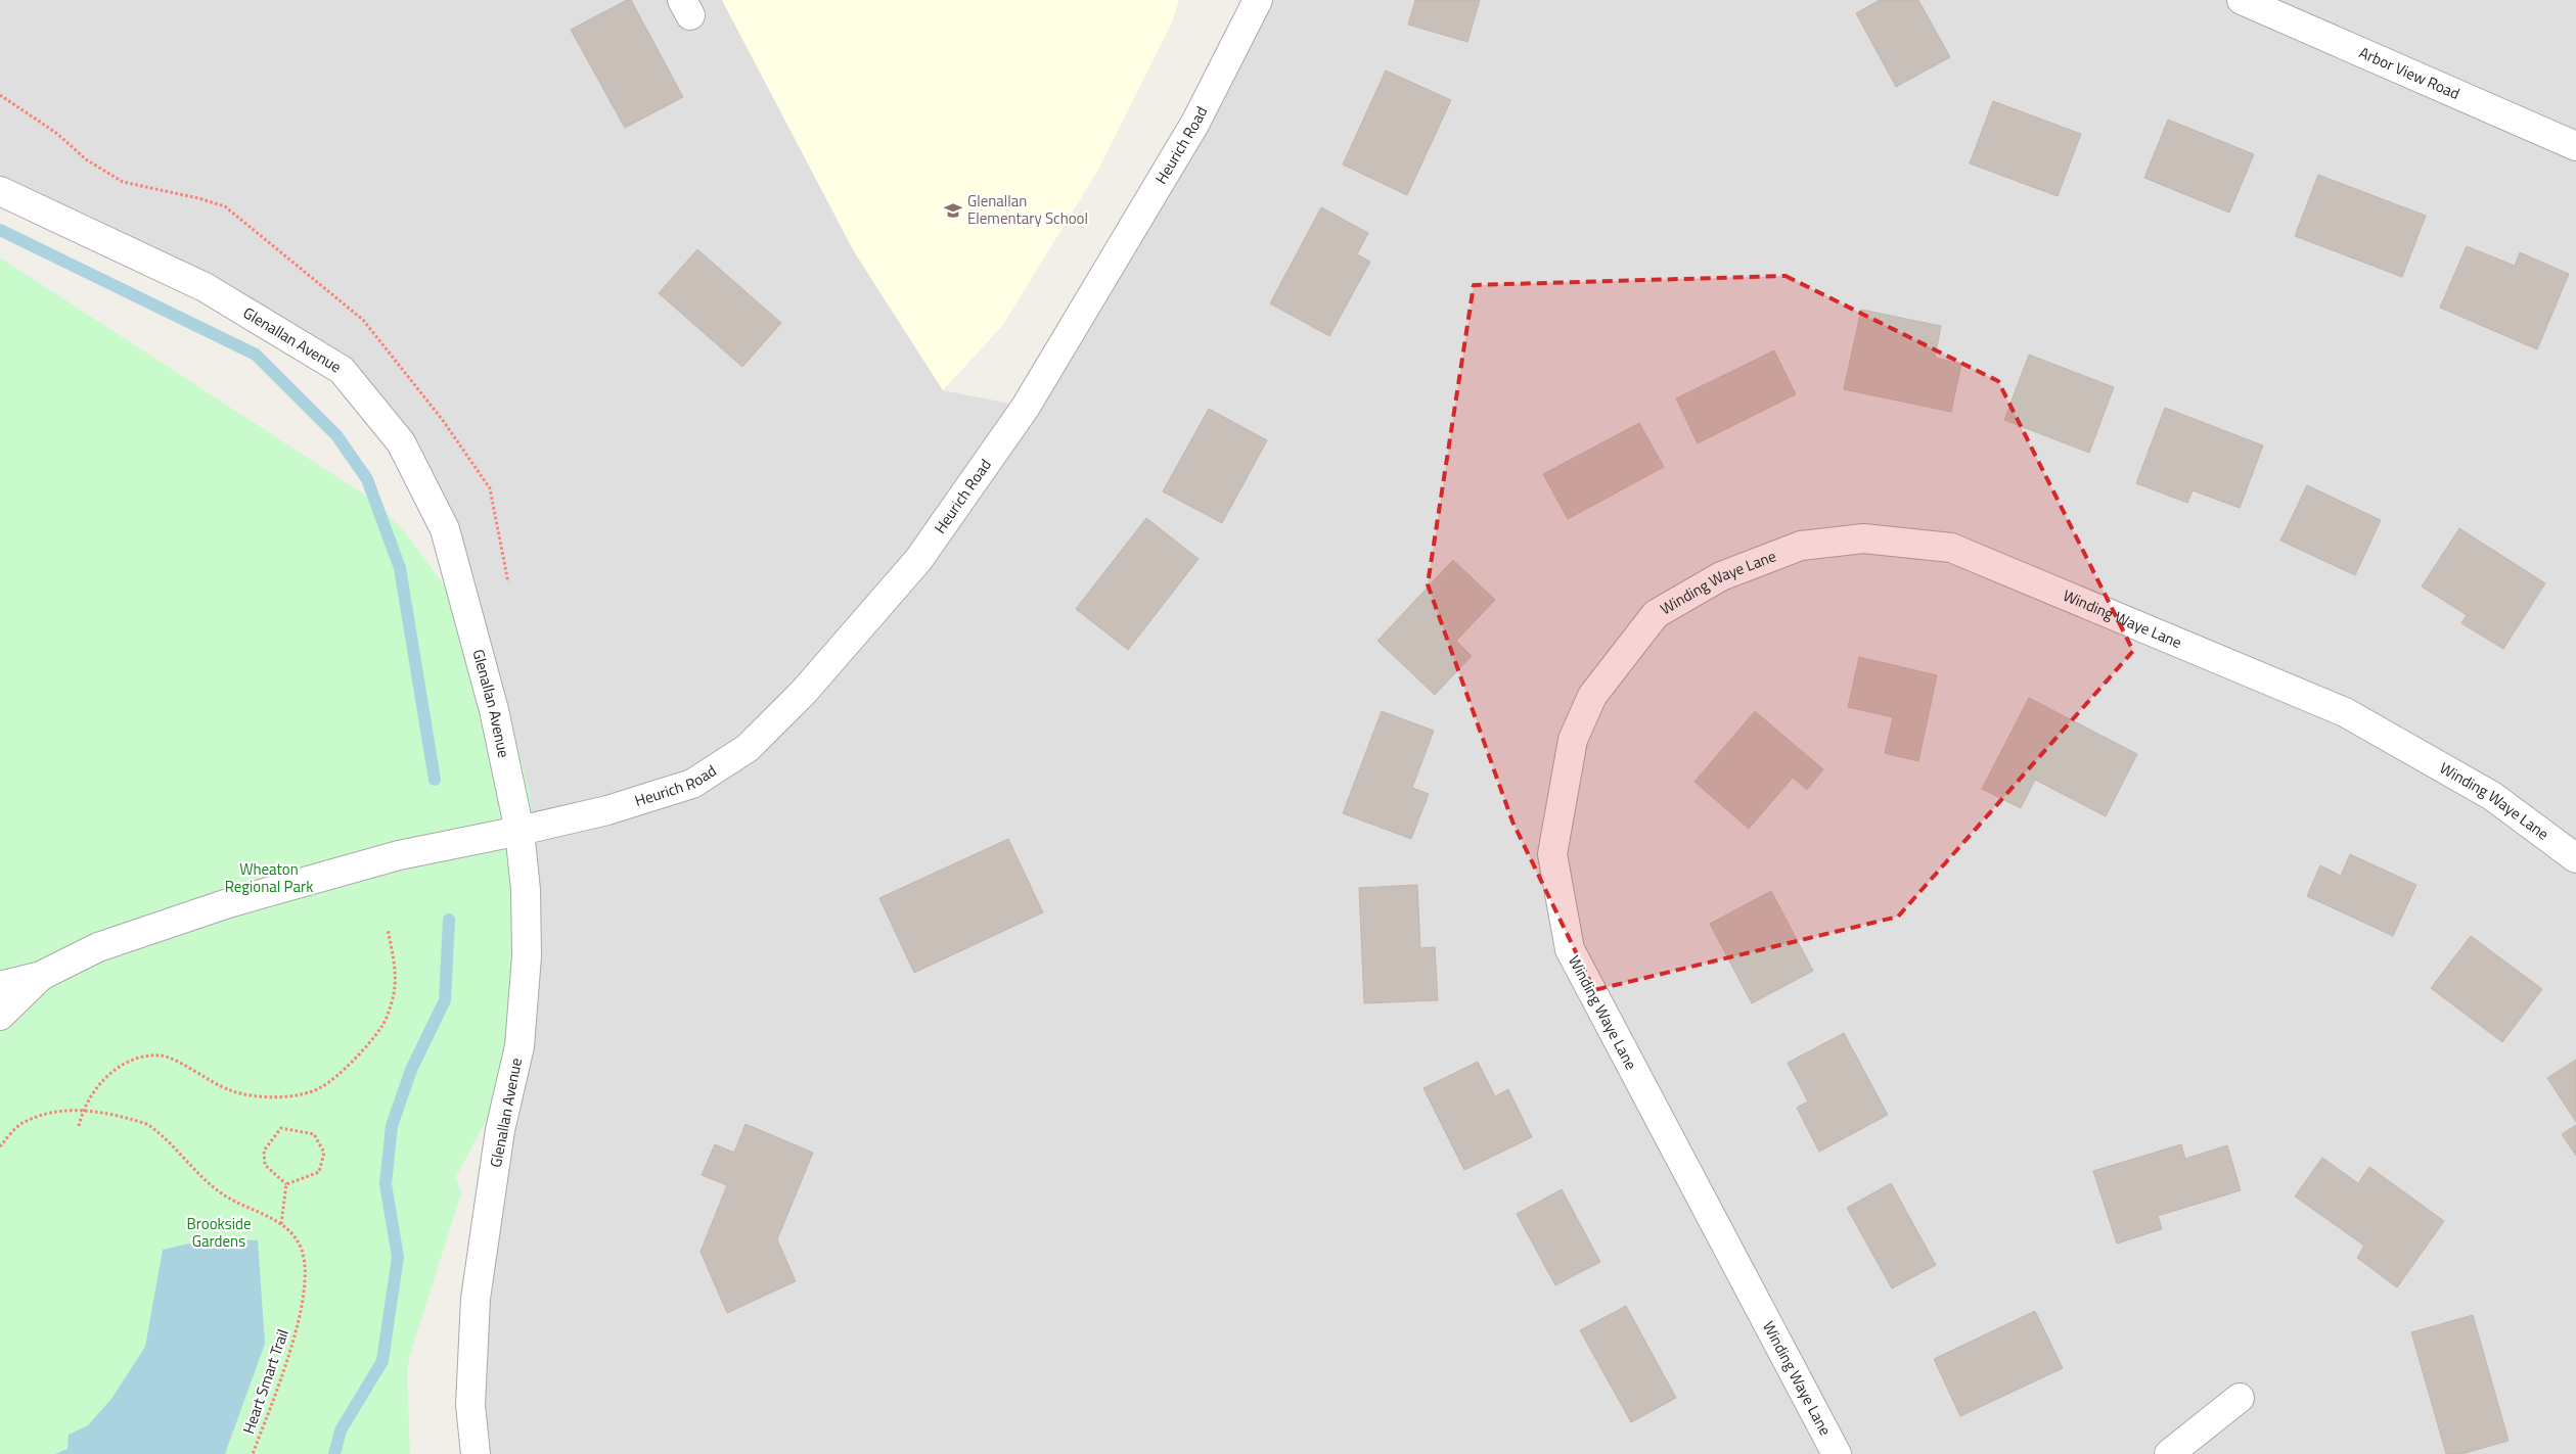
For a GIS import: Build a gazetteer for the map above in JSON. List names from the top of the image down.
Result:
{
  "streets": {
    "street": [
      "Arbor View Road",
      "Heurich Road",
      "Glenallan Avenue",
      "Winding Waye Lane"
    ],
    "path": ["Heart Smart Trail"]
  },
  "crossings": [
    ["Heurich Road", "Glenallan Avenue"]
  ],
  "parks": ["Wheaton Regional Park", "Brookside Gardens"],
  "places": {
    "school or university": ["Glenallan Elementary School"]
  }
}
